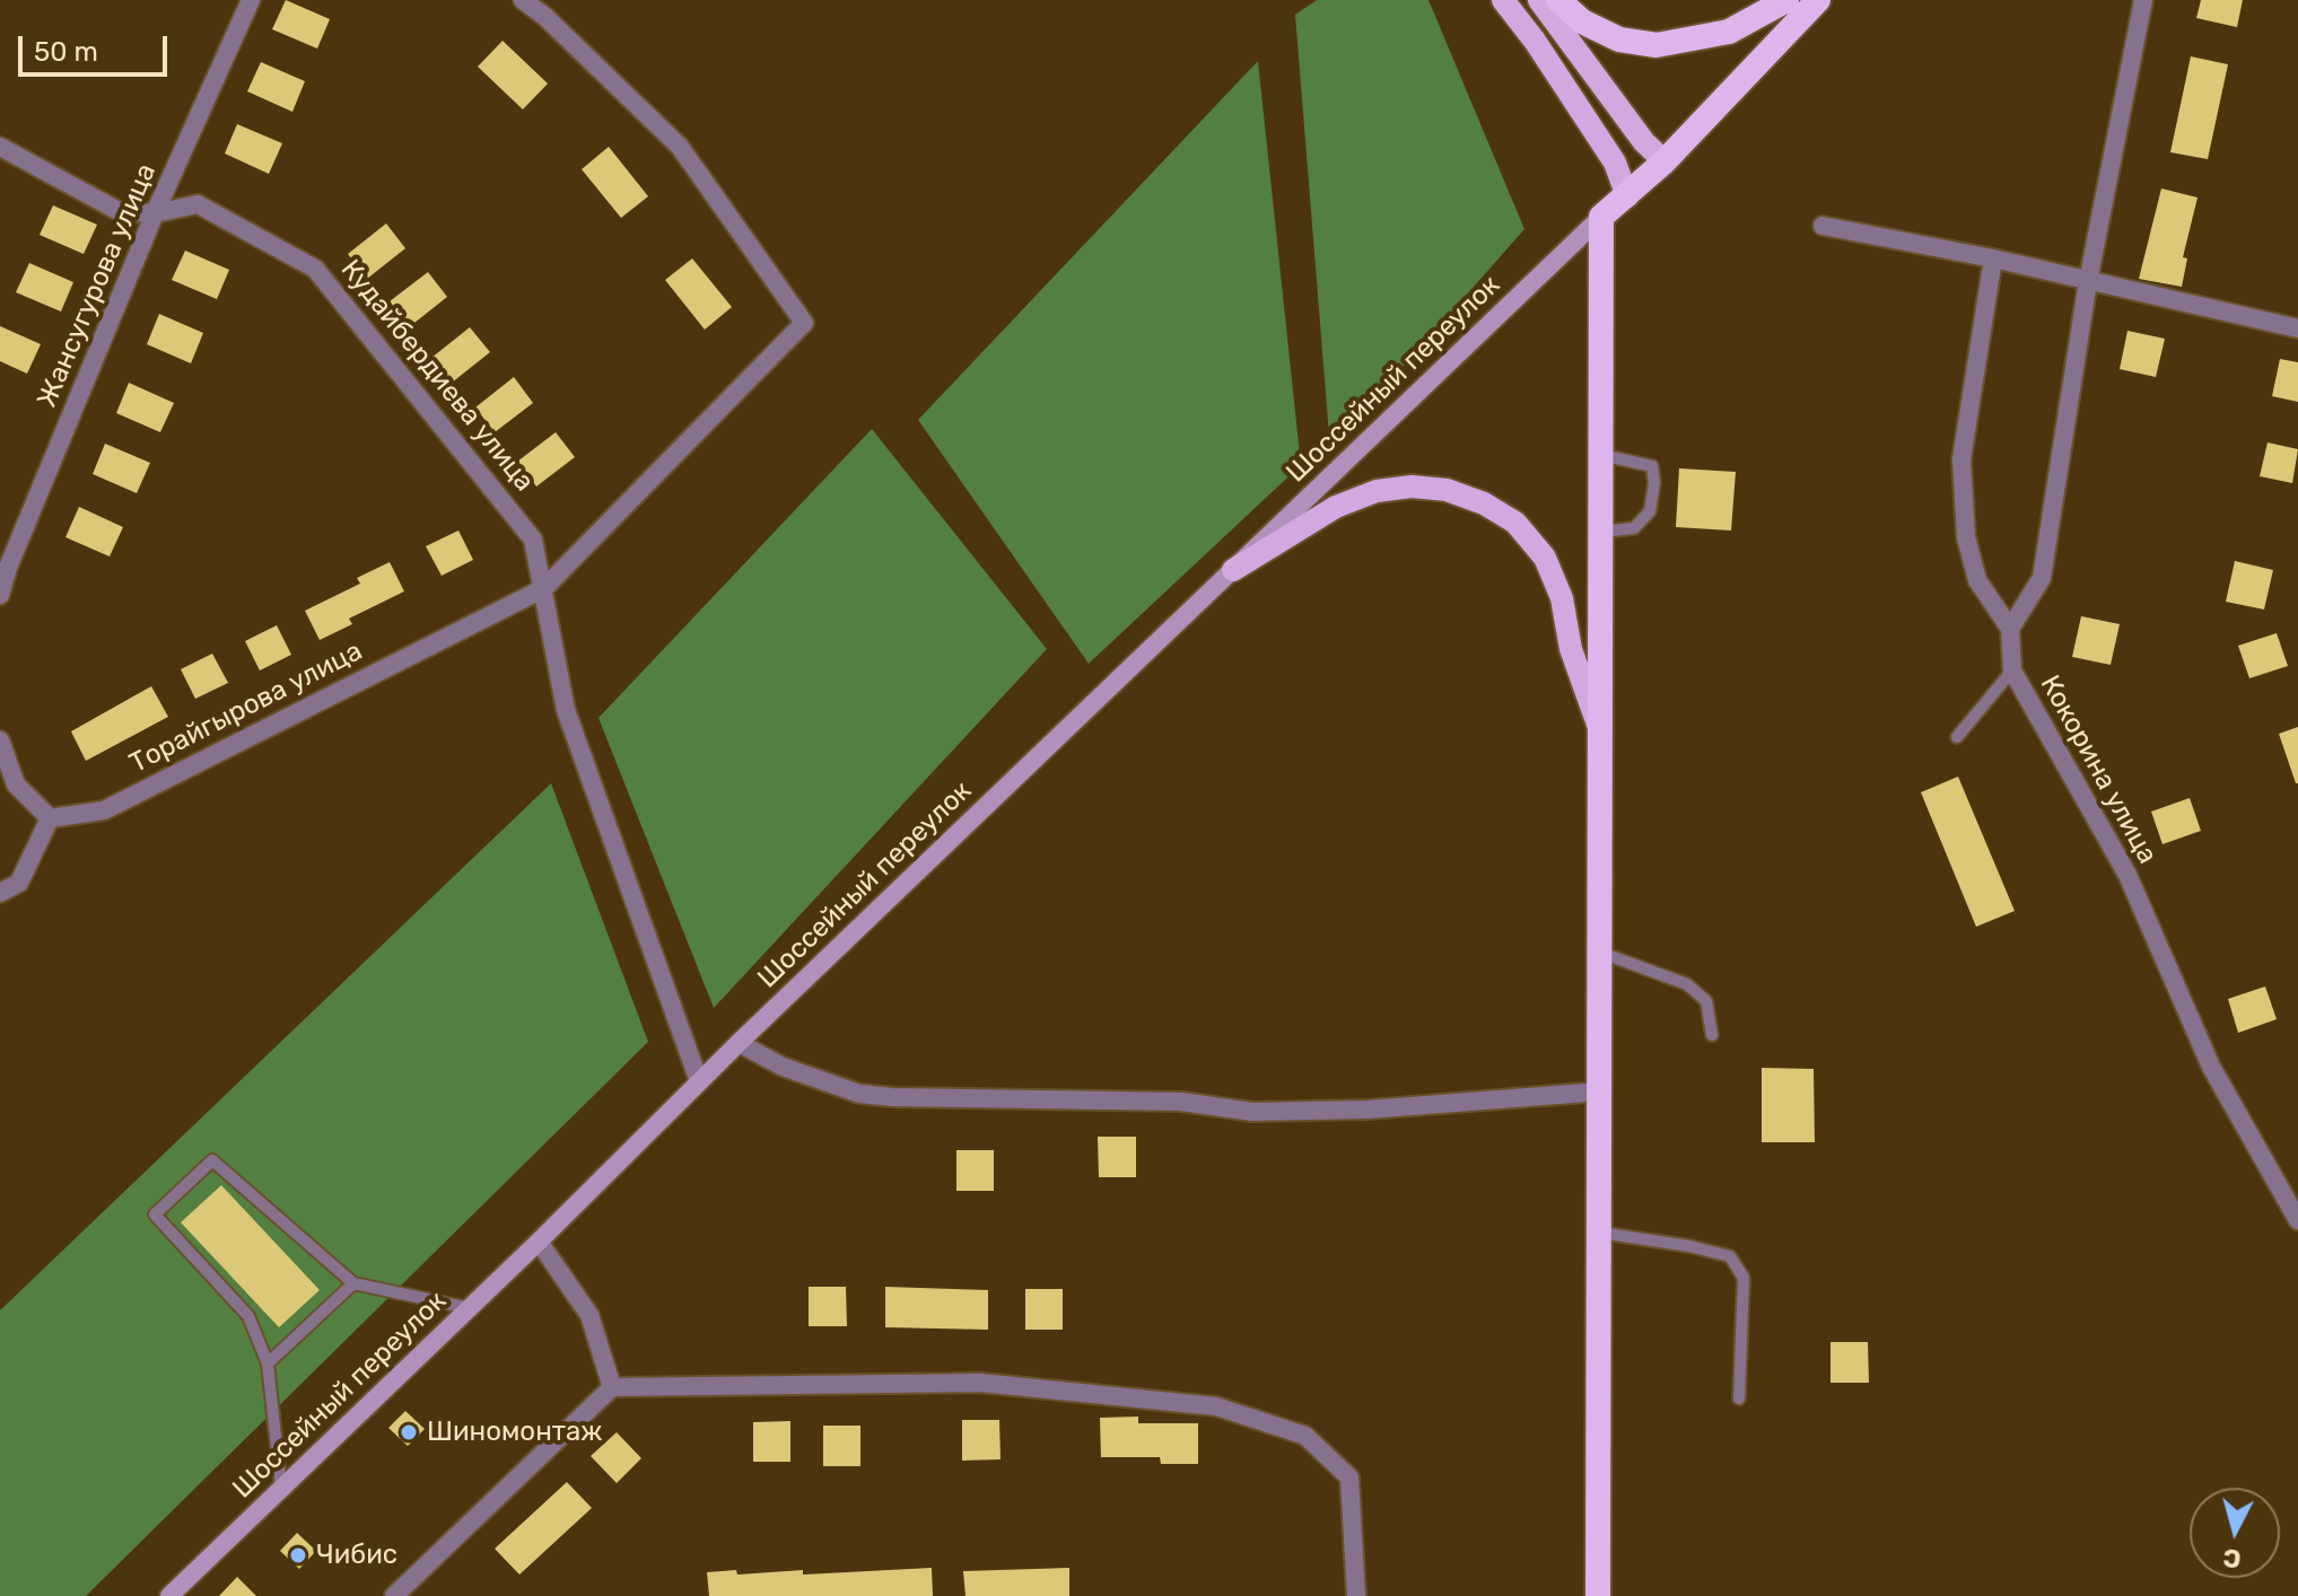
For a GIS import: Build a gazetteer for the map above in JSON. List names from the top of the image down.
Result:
{
  "streets": {
    "main road": ["Шоссейный переулок"],
    "street": [
      "Жансугурова улица",
      "Кудайбердиева улица",
      "Торайгырова улица",
      "Кокорина улица"
    ]
  },
  "crossings": [
    ["Жансугурова улица", "Кудайбердиева улица"],
    ["Кудайбердиева улица", "Шоссейный переулок"],
    ["Кудайбердиева улица", "Торайгырова улица"]
  ],
  "places": ["Шиномонтаж", "Чибис"],
  "scale_bar": "50 m",
  "north": "bottom"
}
